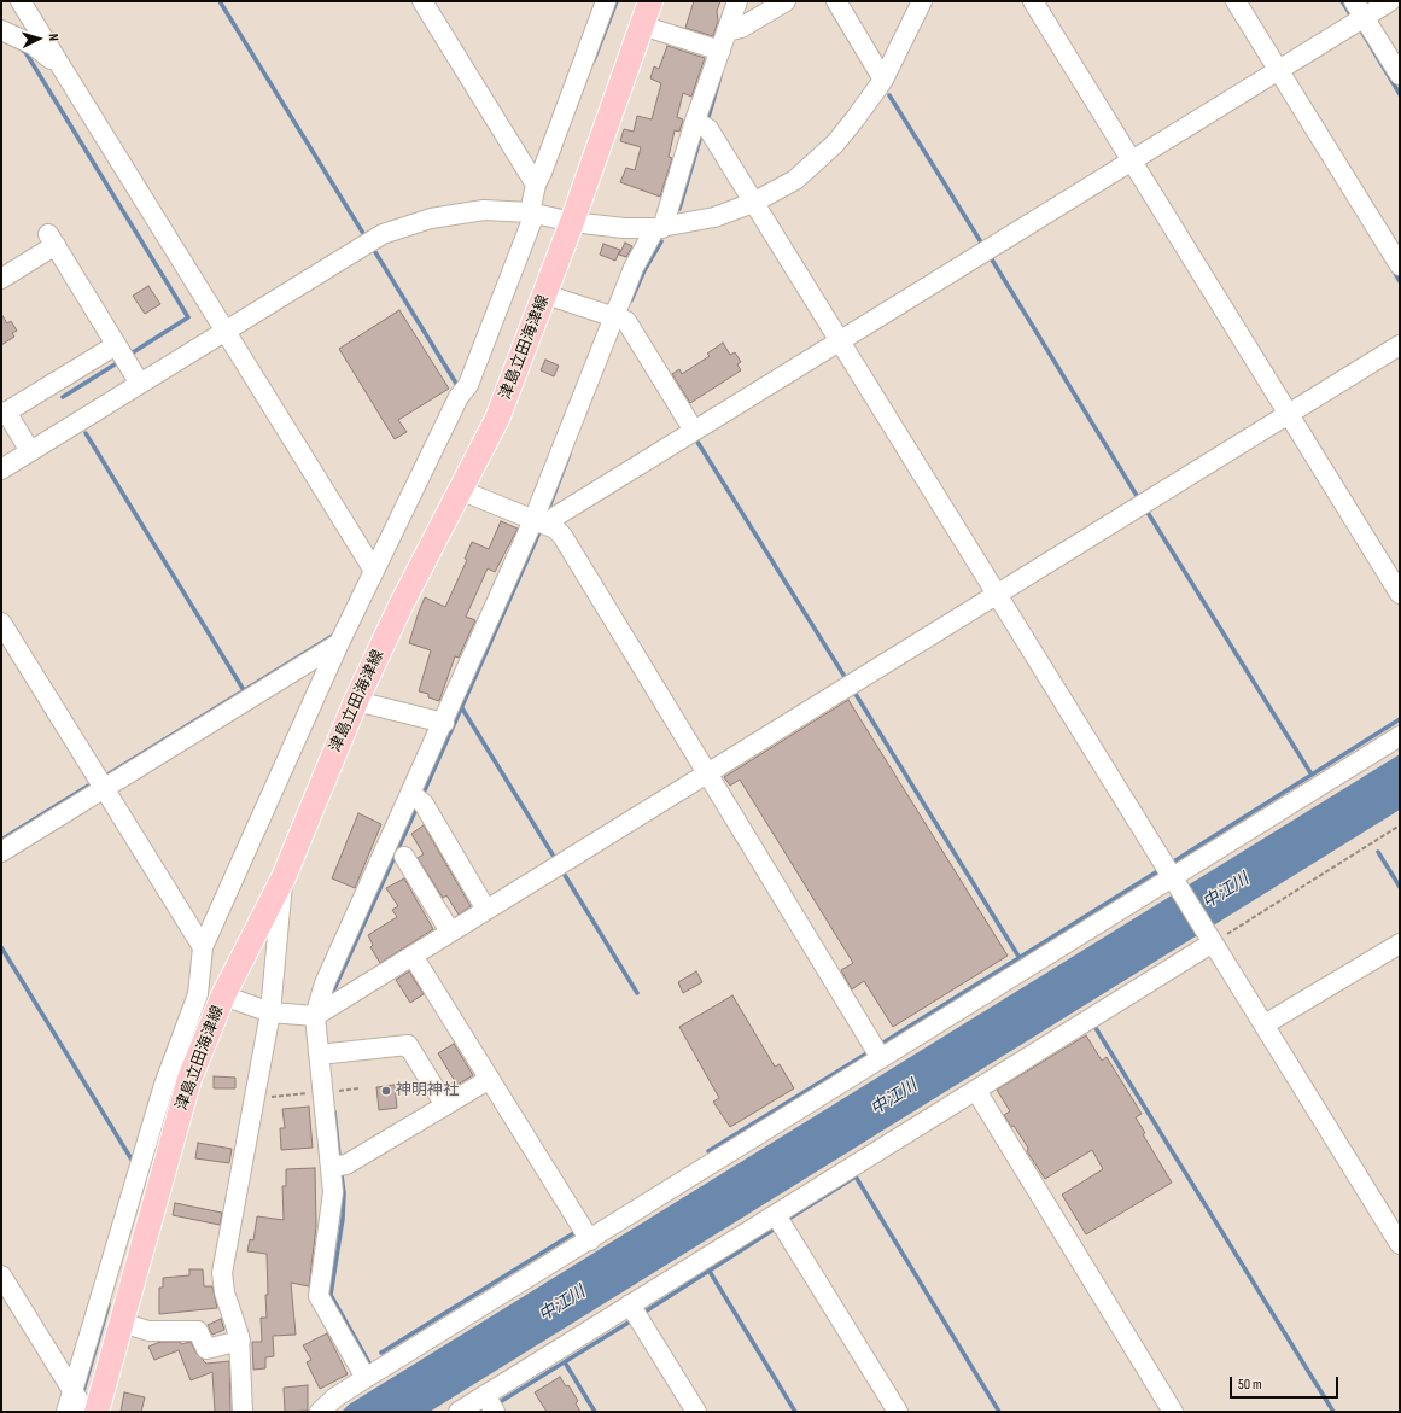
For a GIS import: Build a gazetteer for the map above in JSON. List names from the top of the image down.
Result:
{
  "streets": {
    "main road": ["津島立田海津線"]
  },
  "water": ["中江川"],
  "places": ["神明神社"],
  "scale_bar": "50 m",
  "north": "right"
}
